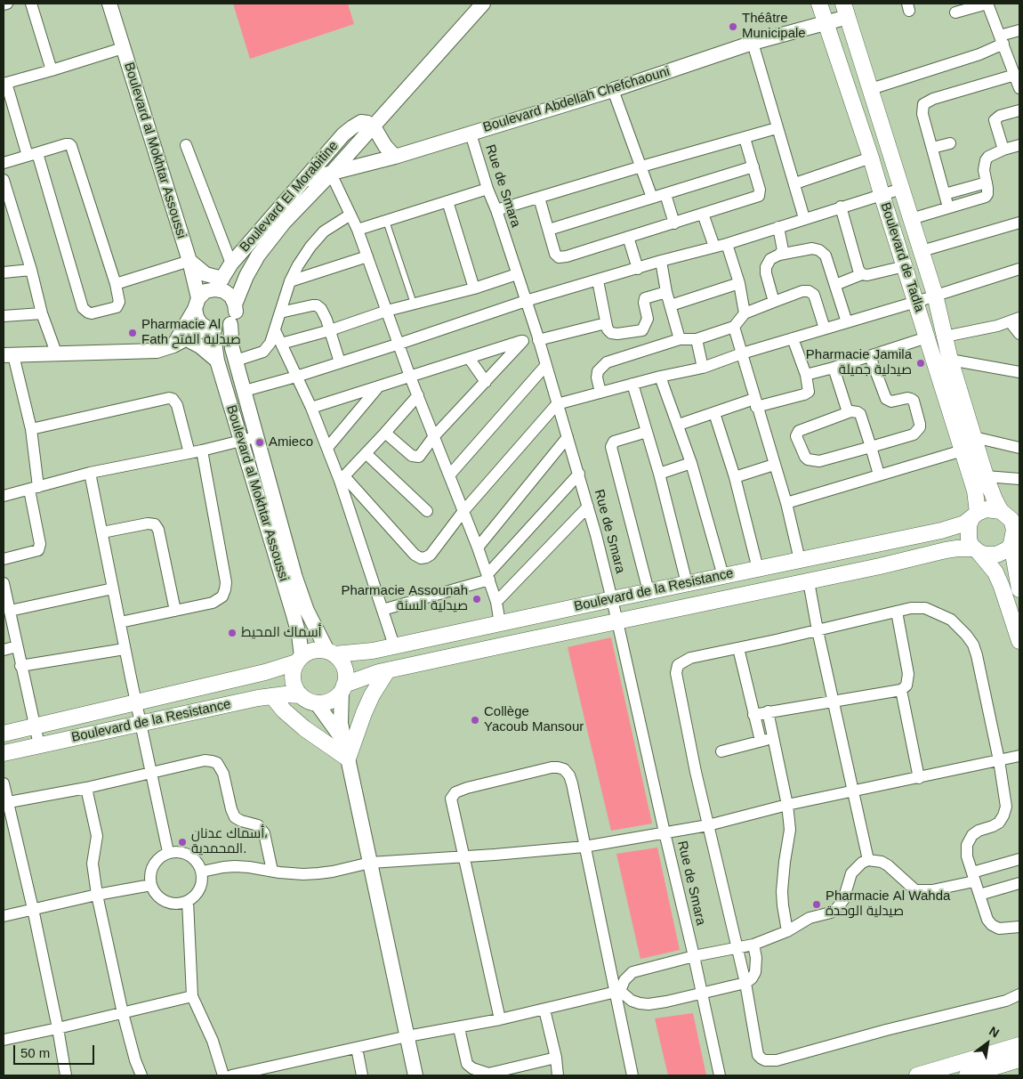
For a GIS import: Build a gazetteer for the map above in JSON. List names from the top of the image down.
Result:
{
  "streets": {
    "main road": ["Boulevard de Tadla", "Boulevard de la Resistance"],
    "street": [
      "Boulevard Abdellah Chefchaouni",
      "Boulevard al Mokhtar Assoussi",
      "Rue de Smara",
      "Boulevard El Morabitine"
    ]
  },
  "crossings": [
    ["Boulevard Abdellah Chefchaouni", "Rue de Smara"],
    ["Boulevard Abdellah Chefchaouni", "Boulevard El Morabitine"],
    ["Boulevard Abdellah Chefchaouni", "Boulevard de Tadla"],
    ["Boulevard al Mokhtar Assoussi", "Boulevard El Morabitine"],
    ["Boulevard al Mokhtar Assoussi", "Boulevard de la Resistance"],
    ["Rue de Smara", "Boulevard de la Resistance"],
    ["Boulevard de Tadla", "Boulevard de la Resistance"]
  ],
  "places": [
    "Théâtre Municipale",
    "Pharmacie Al Fath صيدلية الفتح",
    "Pharmacie Jamila صيدلية جميلة",
    "Amieco",
    "Pharmacie Assounah صيدلية السنة",
    "أسماك المحيط",
    "Collège Yacoub Mansour",
    "أسماك عدنان، المحمدية.",
    "Pharmacie Al Wahda صيدلية الوحدة"
  ],
  "scale_bar": "50 m",
  "north": "top right"
}
